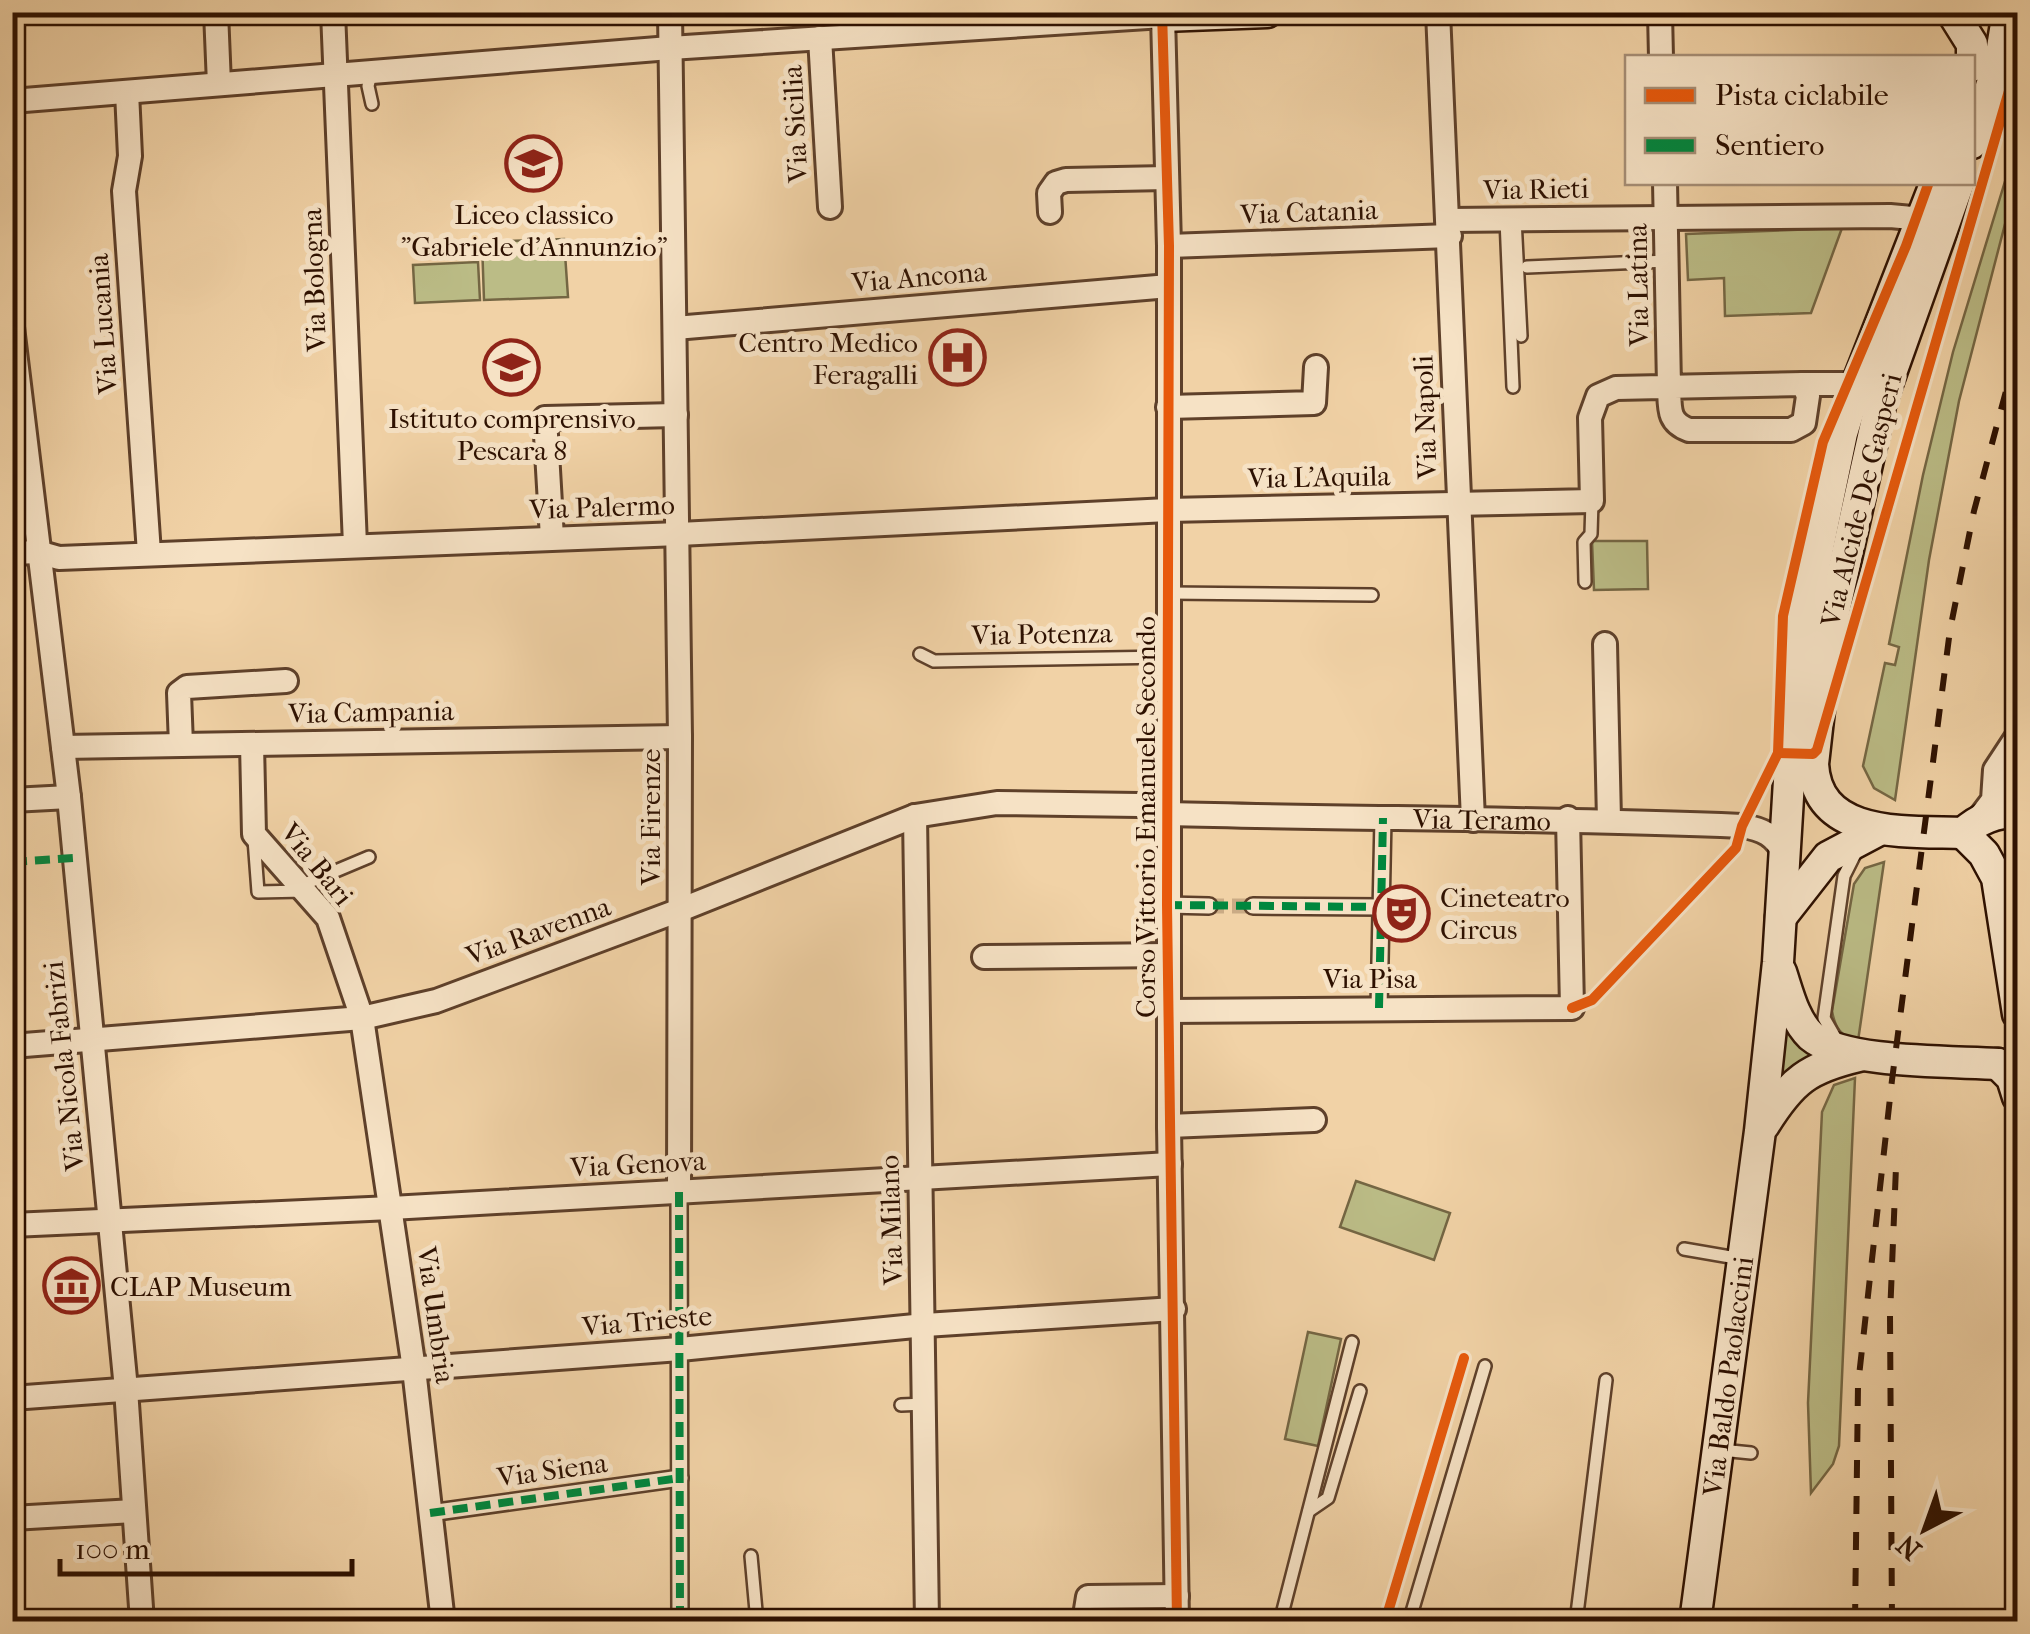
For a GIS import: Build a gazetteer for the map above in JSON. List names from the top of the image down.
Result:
{
  "streets": {
    "main road": ["Via Alcide De Gasperi", "Via Baldo Paolaccini"],
    "street": [
      "Via Sicilia",
      "Via Rieti",
      "Via Catania",
      "Via Ancona",
      "Via Bologna",
      "Via Latina",
      "Via Lucania",
      "Via Napoli",
      "Via L'Aquila",
      "Via Palermo",
      "Via Campania",
      "Via Firenze",
      "Corso Vittorio Emanuele Secondo",
      "Via Teramo",
      "Via Bari",
      "Via Ravenna",
      "Via Pisa",
      "Via Nicola Fabrizi",
      "Via Genova",
      "Via Milano",
      "Via Umbria",
      "Via Trieste",
      "Via Siena"
    ],
    "lane": ["Via Potenza"]
  },
  "crossings": [
    ["Via Rieti", "Via Catania"],
    ["Via Rieti", "Via Latina"],
    ["Via Rieti", "Via Napoli"],
    ["Via Rieti", "Via Alcide De Gasperi"],
    ["Via Catania", "Via Napoli"],
    ["Via Catania", "Corso Vittorio Emanuele Secondo"],
    ["Via Ancona", "Via Firenze"],
    ["Via Ancona", "Corso Vittorio Emanuele Secondo"],
    ["Via Bologna", "Via Palermo"],
    ["Via Lucania", "Via Palermo"],
    ["Via Napoli", "Via L'Aquila"],
    ["Via Napoli", "Via Teramo"],
    ["Via L'Aquila", "Via Palermo"],
    ["Via L'Aquila", "Corso Vittorio Emanuele Secondo"],
    ["Via Alcide De Gasperi", "Via Teramo"],
    ["Via Alcide De Gasperi", "Via Baldo Paolaccini"],
    ["Via Palermo", "Via Firenze"],
    ["Via Palermo", "Corso Vittorio Emanuele Secondo"],
    ["Via Palermo", "Via Nicola Fabrizi"],
    ["Via Potenza", "Corso Vittorio Emanuele Secondo"],
    ["Via Campania", "Via Firenze"],
    ["Via Campania", "Via Bari"],
    ["Via Campania", "Via Nicola Fabrizi"],
    ["Via Firenze", "Via Ravenna"],
    ["Via Firenze", "Via Genova"],
    ["Via Firenze", "Via Trieste"],
    ["Via Firenze", "Via Siena"],
    ["Corso Vittorio Emanuele Secondo", "Via Teramo"],
    ["Corso Vittorio Emanuele Secondo", "Via Ravenna"],
    ["Corso Vittorio Emanuele Secondo", "Via Pisa"],
    ["Corso Vittorio Emanuele Secondo", "Via Genova"],
    ["Corso Vittorio Emanuele Secondo", "Via Trieste"],
    ["Via Teramo", "Via Ravenna"],
    ["Via Teramo", "Via Pisa"],
    ["Via Bari", "Via Ravenna"],
    ["Via Bari", "Via Umbria"],
    ["Via Ravenna", "Via Nicola Fabrizi"],
    ["Via Ravenna", "Via Milano"],
    ["Via Ravenna", "Via Umbria"],
    ["Via Nicola Fabrizi", "Via Genova"],
    ["Via Nicola Fabrizi", "Via Trieste"],
    ["Via Genova", "Via Milano"],
    ["Via Genova", "Via Umbria"],
    ["Via Milano", "Via Trieste"],
    ["Via Umbria", "Via Trieste"],
    ["Via Umbria", "Via Siena"]
  ],
  "places": {
    "school or university": ["Liceo classico \"Gabriele d'Annunzio\"", "Istituto comprensivo Pescara 8"],
    "hospital": ["Centro Medico Feragalli"],
    "theatre": ["Cineteatro Circus"],
    "museum": ["CLAP Museum"]
  },
  "legend": ["Pista ciclabile", "Sentiero"],
  "scale_bar": "100 m",
  "north": "bottom left"
}
